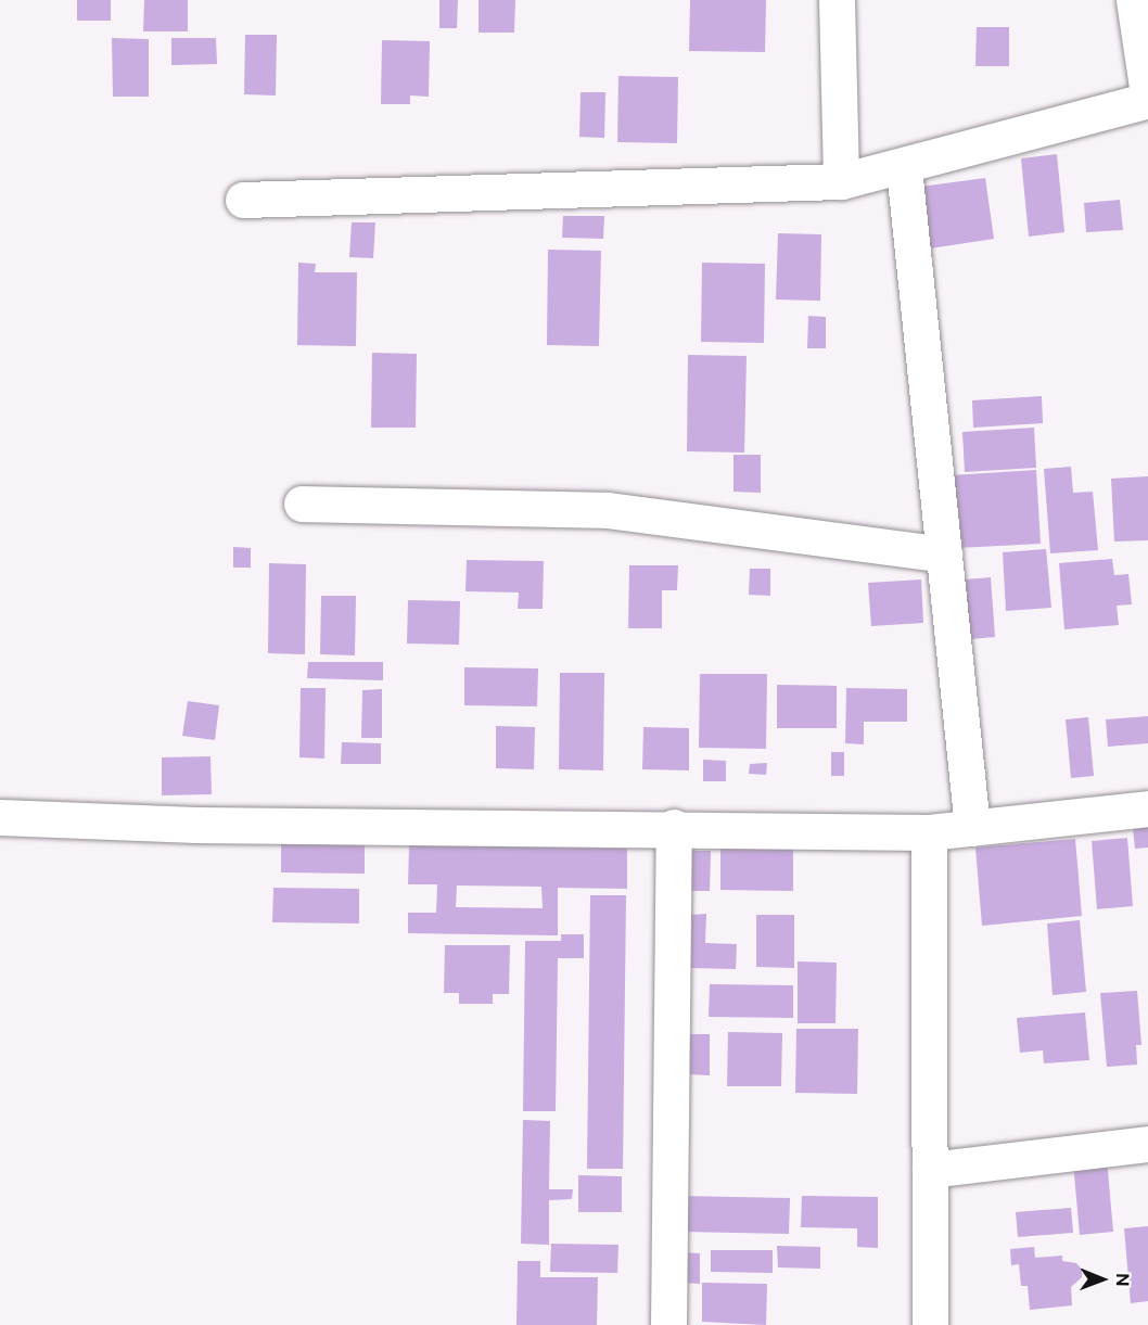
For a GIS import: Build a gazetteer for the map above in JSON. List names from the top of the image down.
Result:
{
  "north": "right"
}
